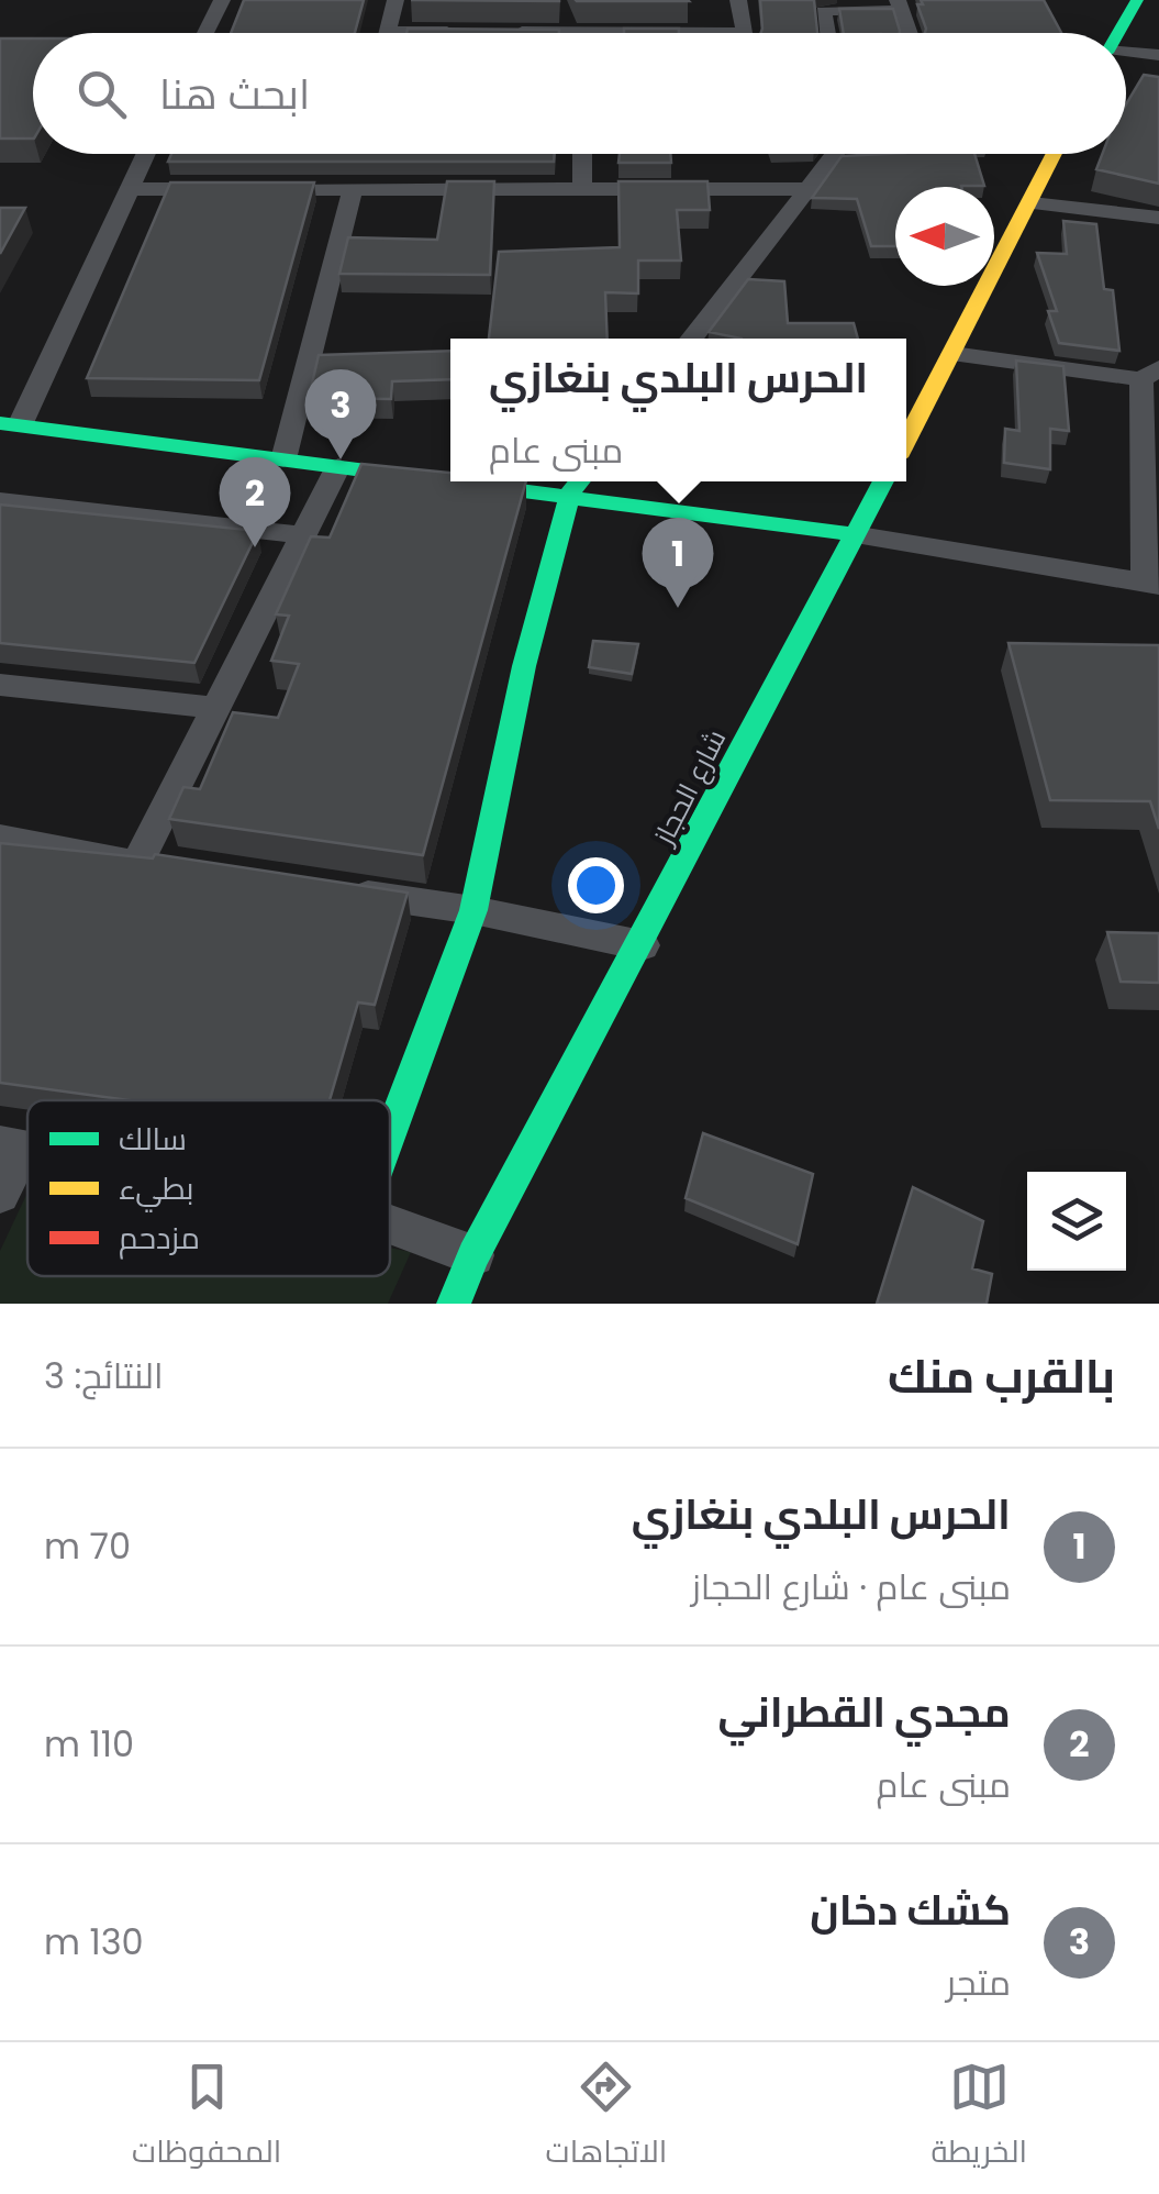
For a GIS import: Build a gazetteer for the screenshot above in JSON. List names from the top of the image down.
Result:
{
  "streets": {
    "main road": ["شارع الحجاز"]
  },
  "legend": ["سالك", "بطيء", "مزدحم"],
  "north": "left",
  "page": {
    "search": "ابحث هنا",
    "popup": ["الحرس البلدي بنغازي", "مبنى عام"],
    "pins": ["3", "2", "1"],
    "heading": ["بالقرب منك", "النتائج: 3"],
    "list": [
      {
        "mark": "1",
        "name": "الحرس البلدي بنغازي",
        "note": "مبنى عام · شارع الحجاز",
        "value": "70 m"
      },
      {
        "mark": "2",
        "name": "مجدي القطراني",
        "note": "مبنى عام",
        "value": "110 m"
      },
      {
        "mark": "3",
        "name": "كشك دخان",
        "note": "متجر",
        "value": "130 m"
      }
    ],
    "nav": ["الخريطة", "الاتجاهات", "المحفوظات"]
  }
}
